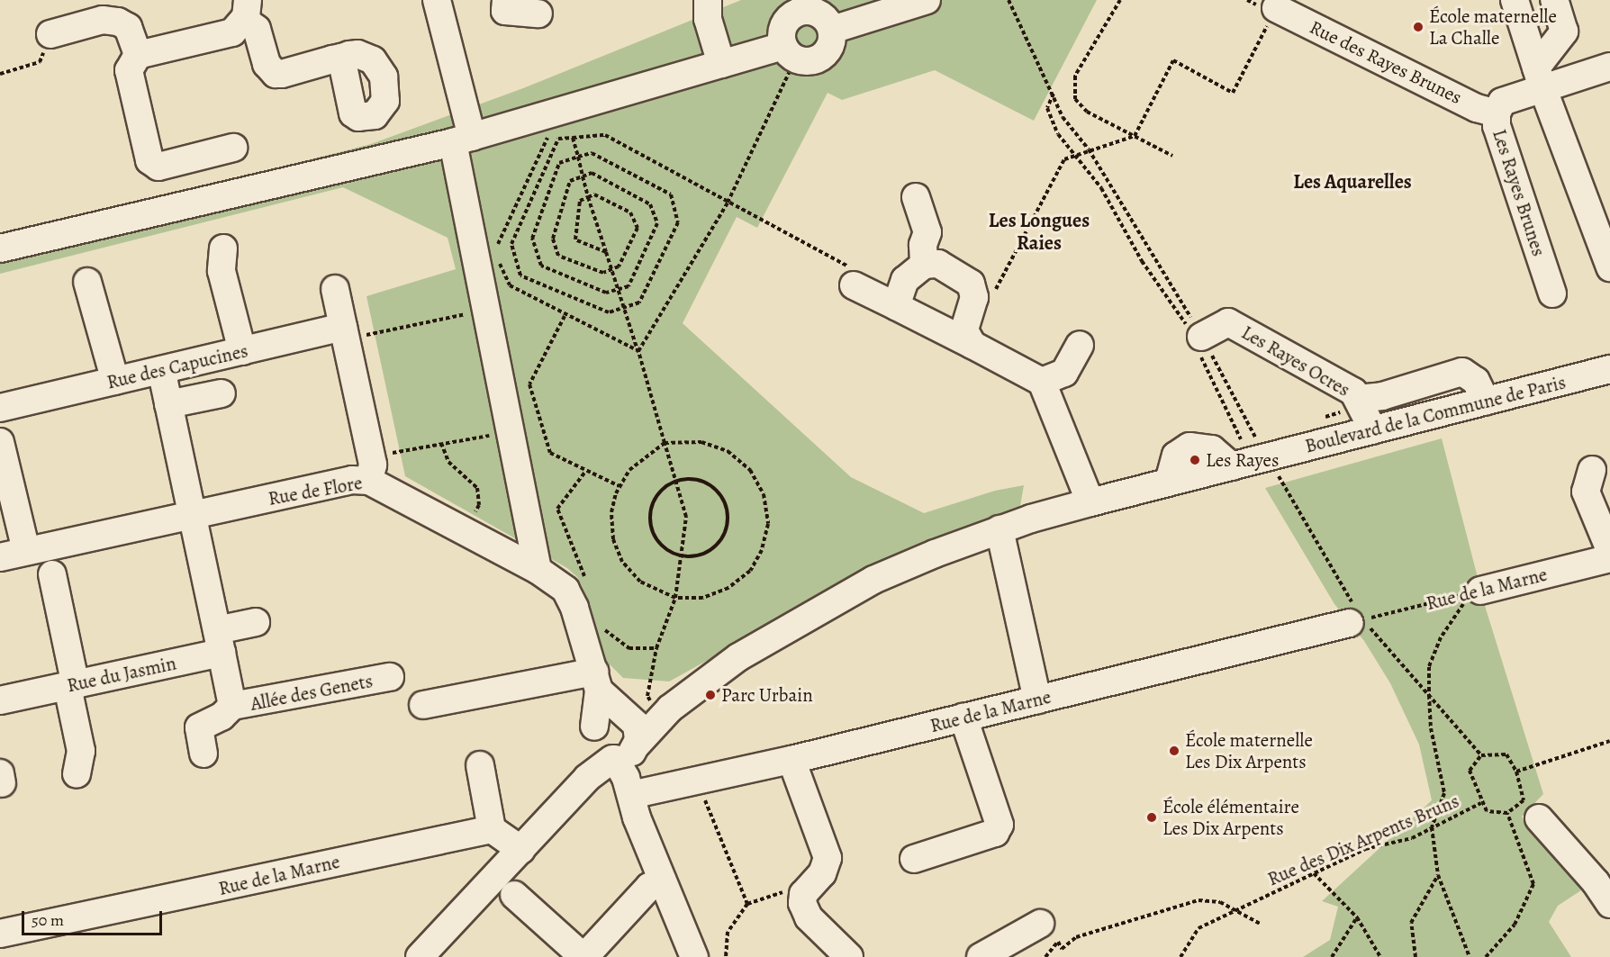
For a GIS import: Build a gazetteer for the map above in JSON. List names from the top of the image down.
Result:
{
  "streets": {
    "street": [
      "Rue des Rayes Brunes",
      "Les Rayes Brunes",
      "Les Rayes Ocres",
      "Rue des Capucines",
      "Boulevard de la Commune de Paris",
      "Rue de Flore",
      "Rue de la Marne",
      "Rue du Jasmin",
      "Allée des Genets"
    ],
    "path": ["Rue des Dix Arpents Bruns"]
  },
  "crossings": [
    ["Rue des Rayes Brunes", "Les Rayes Brunes"],
    ["Les Rayes Ocres", "Boulevard de la Commune de Paris"],
    ["Boulevard de la Commune de Paris", "Rue de Flore"],
    ["Boulevard de la Commune de Paris", "Rue de la Marne"],
    ["Rue de Flore", "Rue de la Marne"],
    ["Rue du Jasmin", "Allée des Genets"]
  ],
  "districts": ["Les Aquarelles", "Les Longues Raies"],
  "places": [
    "École maternelle La Challe",
    "Les Rayes",
    "Parc Urbain",
    "École maternelle Les Dix Arpents",
    "École élémentaire Les Dix Arpents"
  ],
  "scale_bar": "50 m"
}
